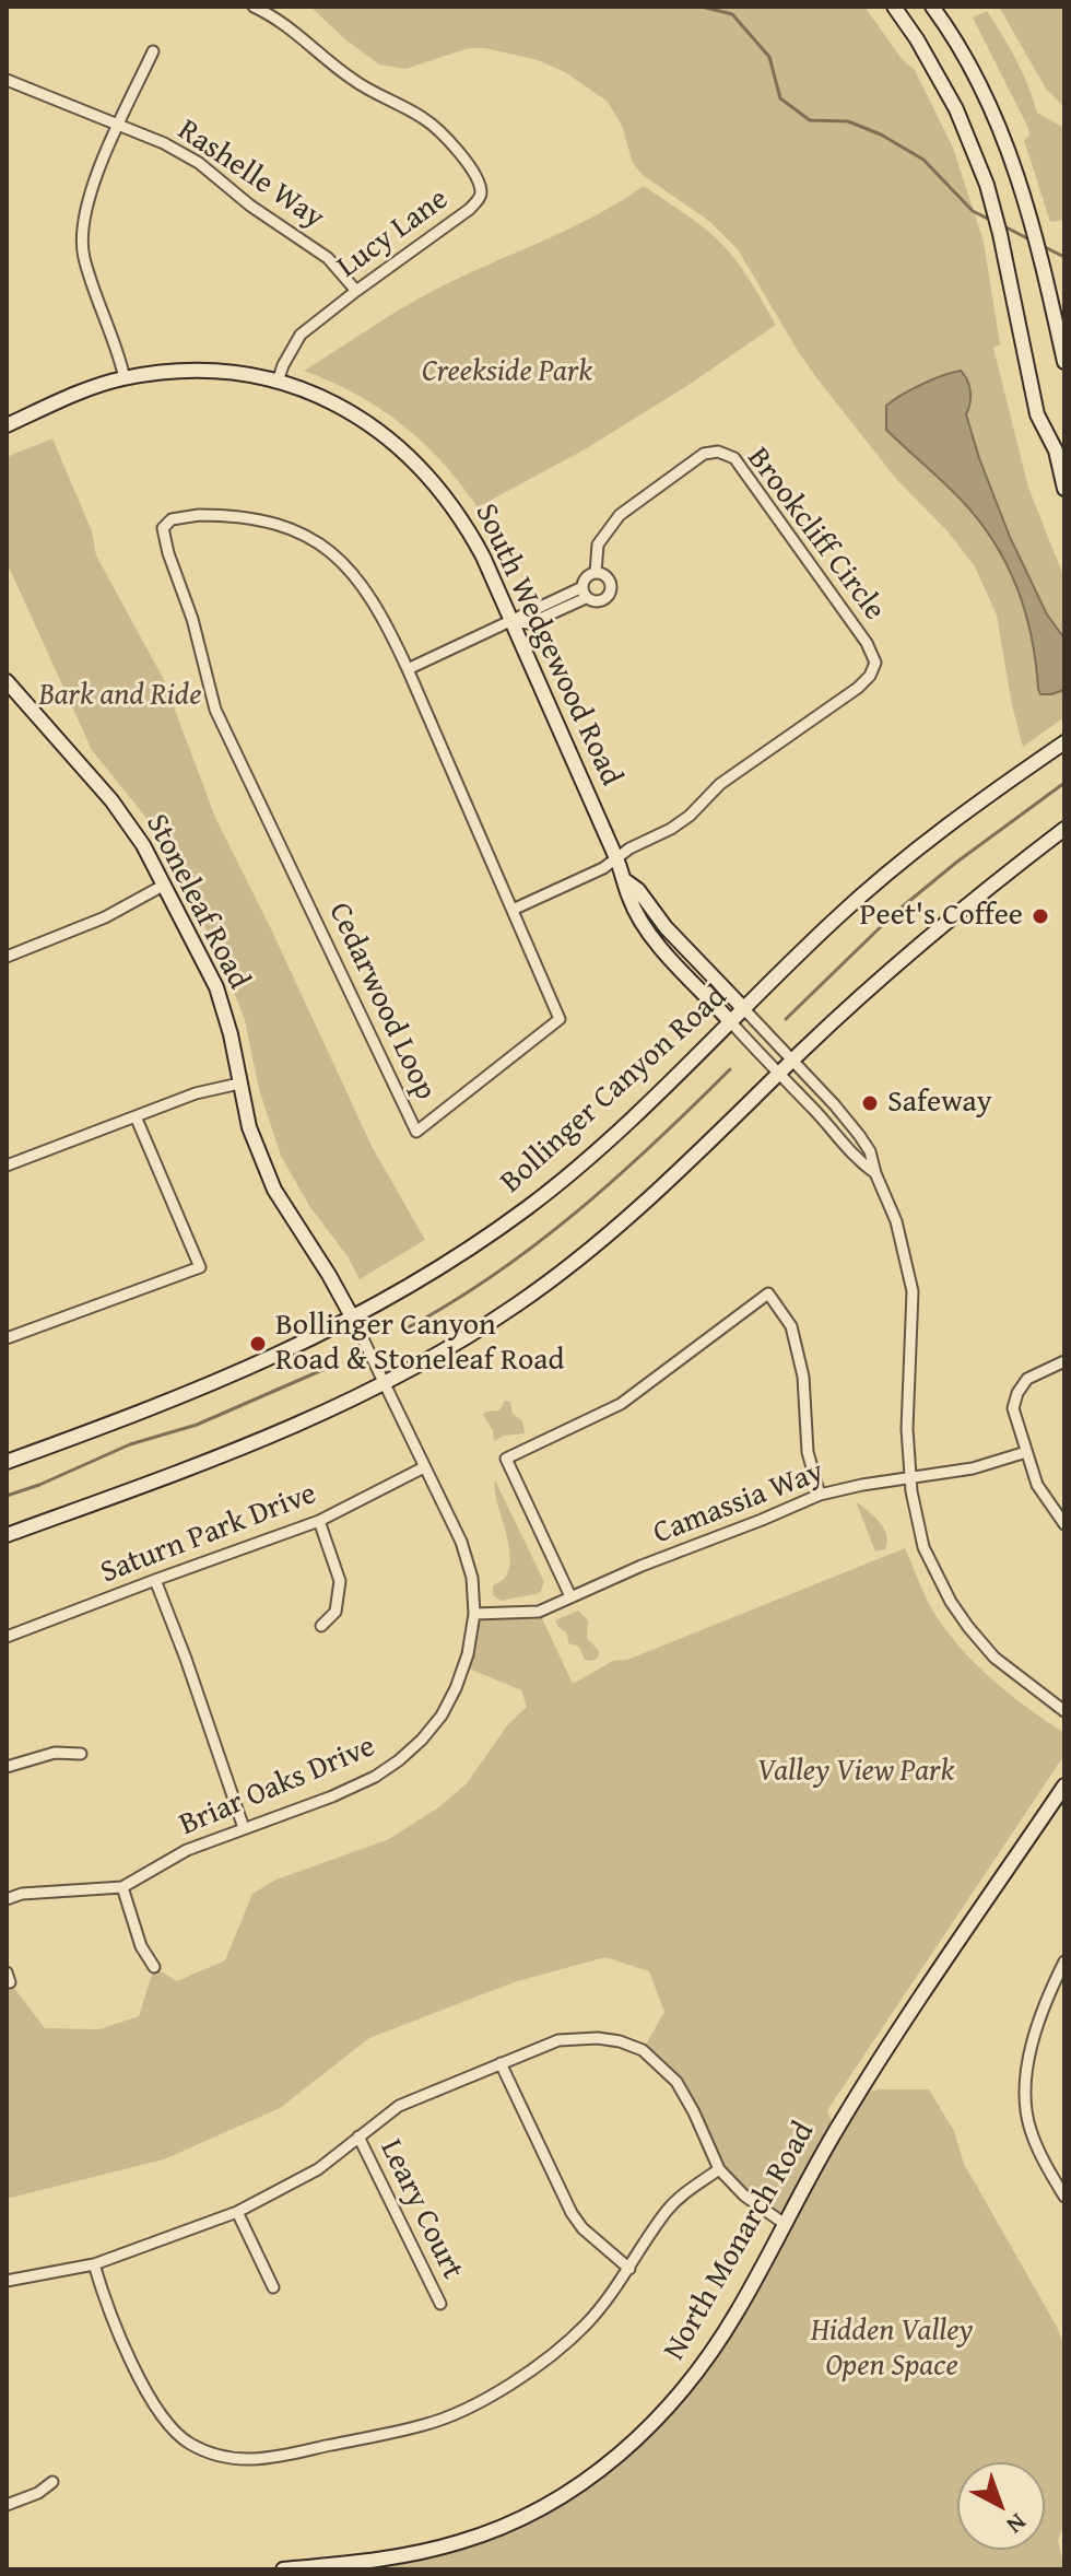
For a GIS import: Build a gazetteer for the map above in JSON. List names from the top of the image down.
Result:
{
  "streets": {
    "main road": [
      "South Wedgewood Road",
      "Stoneleaf Road",
      "Bollinger Canyon Road",
      "North Monarch Road"
    ],
    "street": [
      "Rashelle Way",
      "Lucy Lane",
      "Brookcliff Circle",
      "Cedarwood Loop",
      "Camassia Way",
      "Saturn Park Drive",
      "Briar Oaks Drive",
      "Leary Court"
    ]
  },
  "crossings": [
    ["Rashelle Way", "Lucy Lane"],
    ["Lucy Lane", "South Wedgewood Road"],
    ["Brookcliff Circle", "South Wedgewood Road"],
    ["South Wedgewood Road", "Bollinger Canyon Road"],
    ["Stoneleaf Road", "Bollinger Canyon Road"],
    ["Stoneleaf Road", "Briar Oaks Drive"],
    ["Bollinger Canyon Road", "Briar Oaks Drive"],
    ["Camassia Way", "Briar Oaks Drive"],
    ["Saturn Park Drive", "Briar Oaks Drive"]
  ],
  "parks": [
    "Creekside Park",
    "Bark and Ride",
    "Valley View Park",
    "Hidden Valley Open Space"
  ],
  "places": ["Peet's Coffee", "Safeway", "Bollinger Canyon Road & Stoneleaf Road"],
  "north": "bottom right"
}
